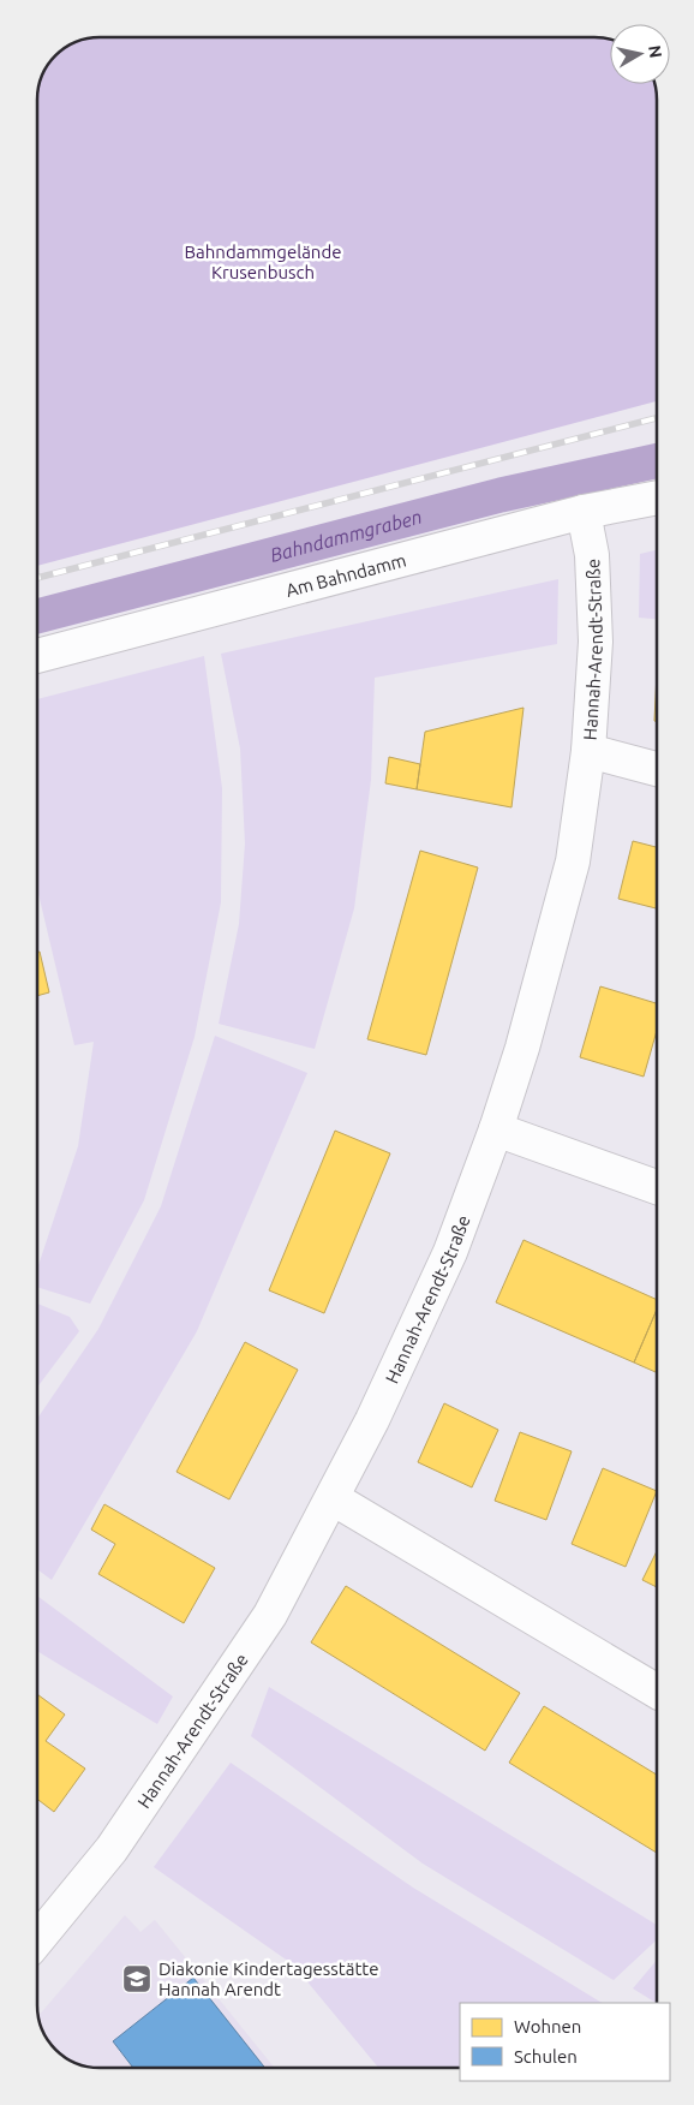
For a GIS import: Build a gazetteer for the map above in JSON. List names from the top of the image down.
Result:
{
  "streets": {
    "street": ["Am Bahndamm", "Hannah-Arendt-Straße"]
  },
  "crossings": [
    ["Am Bahndamm", "Hannah-Arendt-Straße"]
  ],
  "water": ["Bahndammgraben"],
  "parks": ["Bahndammgelände Krusenbusch"],
  "places": {
    "school or university": ["Diakonie Kindertagesstätte Hannah Arendt"]
  },
  "legend": ["Wohnen", "Schulen"],
  "north": "right"
}
